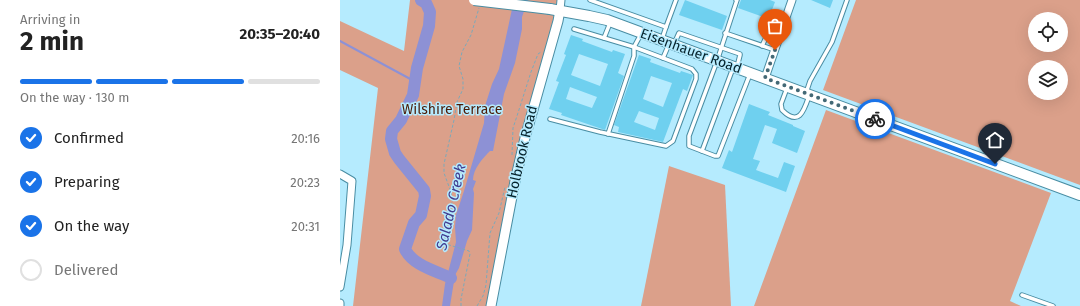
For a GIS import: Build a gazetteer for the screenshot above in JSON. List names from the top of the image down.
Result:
{
  "streets": {
    "main road": ["Eisenhauer Road"],
    "street": ["Holbrook Road"]
  },
  "crossings": [
    ["Eisenhauer Road", "Holbrook Road"]
  ],
  "water": ["Salado Creek"],
  "parks": ["Wilshire Terrace"],
  "page": {
    "heading": ["2 min", "Arriving in", "20:35–20:40"],
    "bar": "On the way · 130 m",
    "list": [
      ["Confirmed", "20:16"],
      ["Preparing", "20:23"],
      ["On the way", "20:31"],
      "Delivered"
    ]
  }
}
